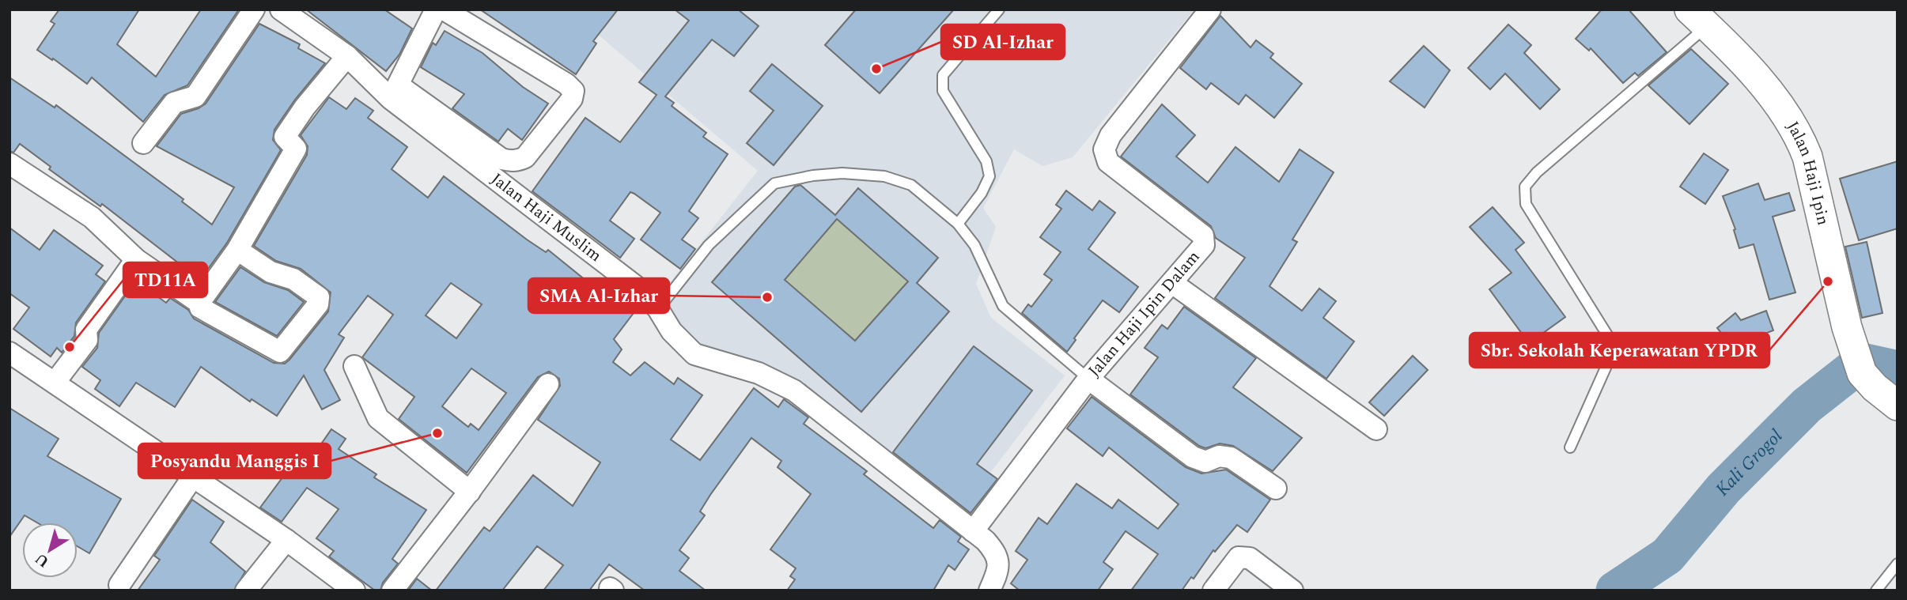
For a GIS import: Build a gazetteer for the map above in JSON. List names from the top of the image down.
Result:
{
  "streets": {
    "street": ["Jalan Haji Ipin", "Jalan Haji Muslim", "Jalan Haji Ipin Dalam"]
  },
  "crossings": [
    ["Jalan Haji Muslim", "Jalan Haji Ipin Dalam"]
  ],
  "water": ["Kali Grogol"],
  "places": [
    "SD Al-Izhar",
    "Sbr. Sekolah Keperawatan YPDR",
    "SMA Al-Izhar",
    "TD11A",
    "Posyandu Manggis I"
  ],
  "north": "bottom left"
}
